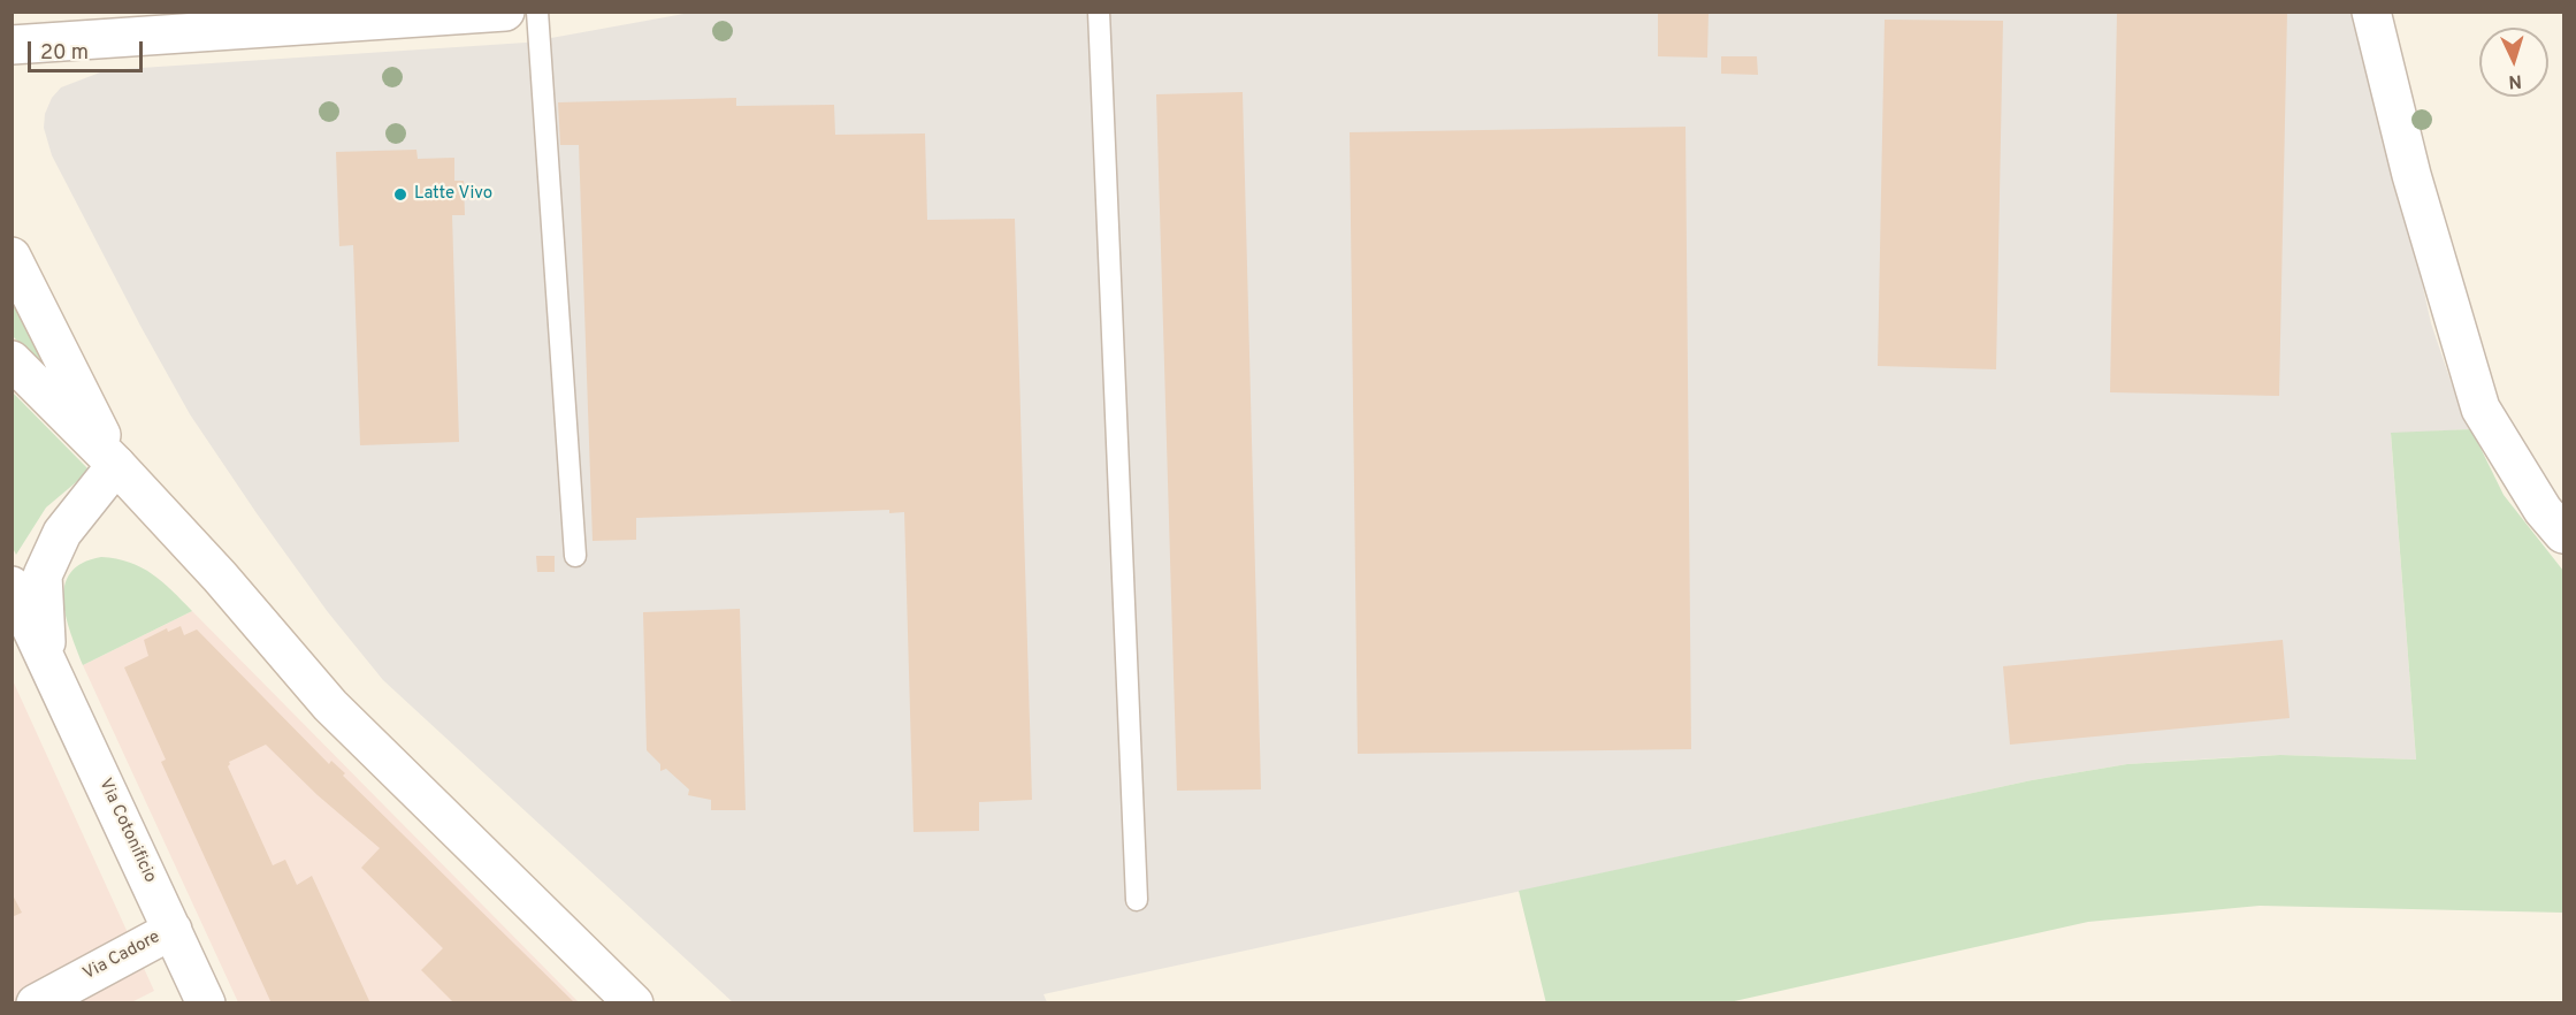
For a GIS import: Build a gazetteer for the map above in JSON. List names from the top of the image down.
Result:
{
  "streets": {
    "street": ["Via Cotonificio", "Via Cadore"]
  },
  "crossings": [
    ["Via Cotonificio", "Via Cadore"]
  ],
  "places": ["Latte Vivo"],
  "scale_bar": "20 m",
  "north": "bottom"
}
